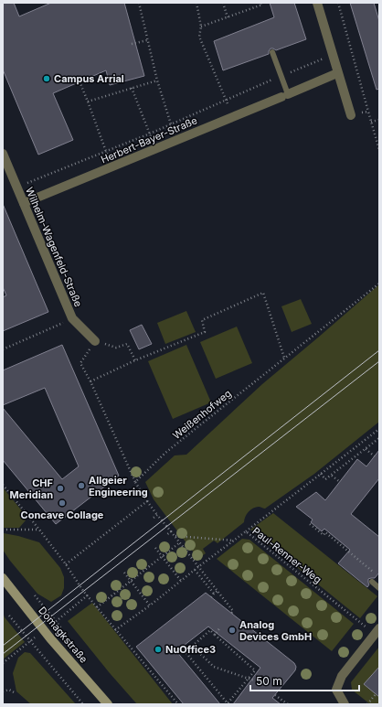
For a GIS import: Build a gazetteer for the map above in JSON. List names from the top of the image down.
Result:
{
  "streets": {
    "street": ["Herbert-Bayer-Straße", "Wilhelm-Wagenfeld-Straße", "Domagkstraße"],
    "path": ["Weißenhofweg", "Paul-Renner-Weg"]
  },
  "crossings": [
    ["Herbert-Bayer-Straße", "Wilhelm-Wagenfeld-Straße"]
  ],
  "places": [
    "Campus Arrial",
    "Allgeier Engineering",
    "CHF Meridian",
    "Concave Collage",
    "Analog Devices GmbH",
    "NuOffice3"
  ],
  "scale_bar": "50 m"
}
